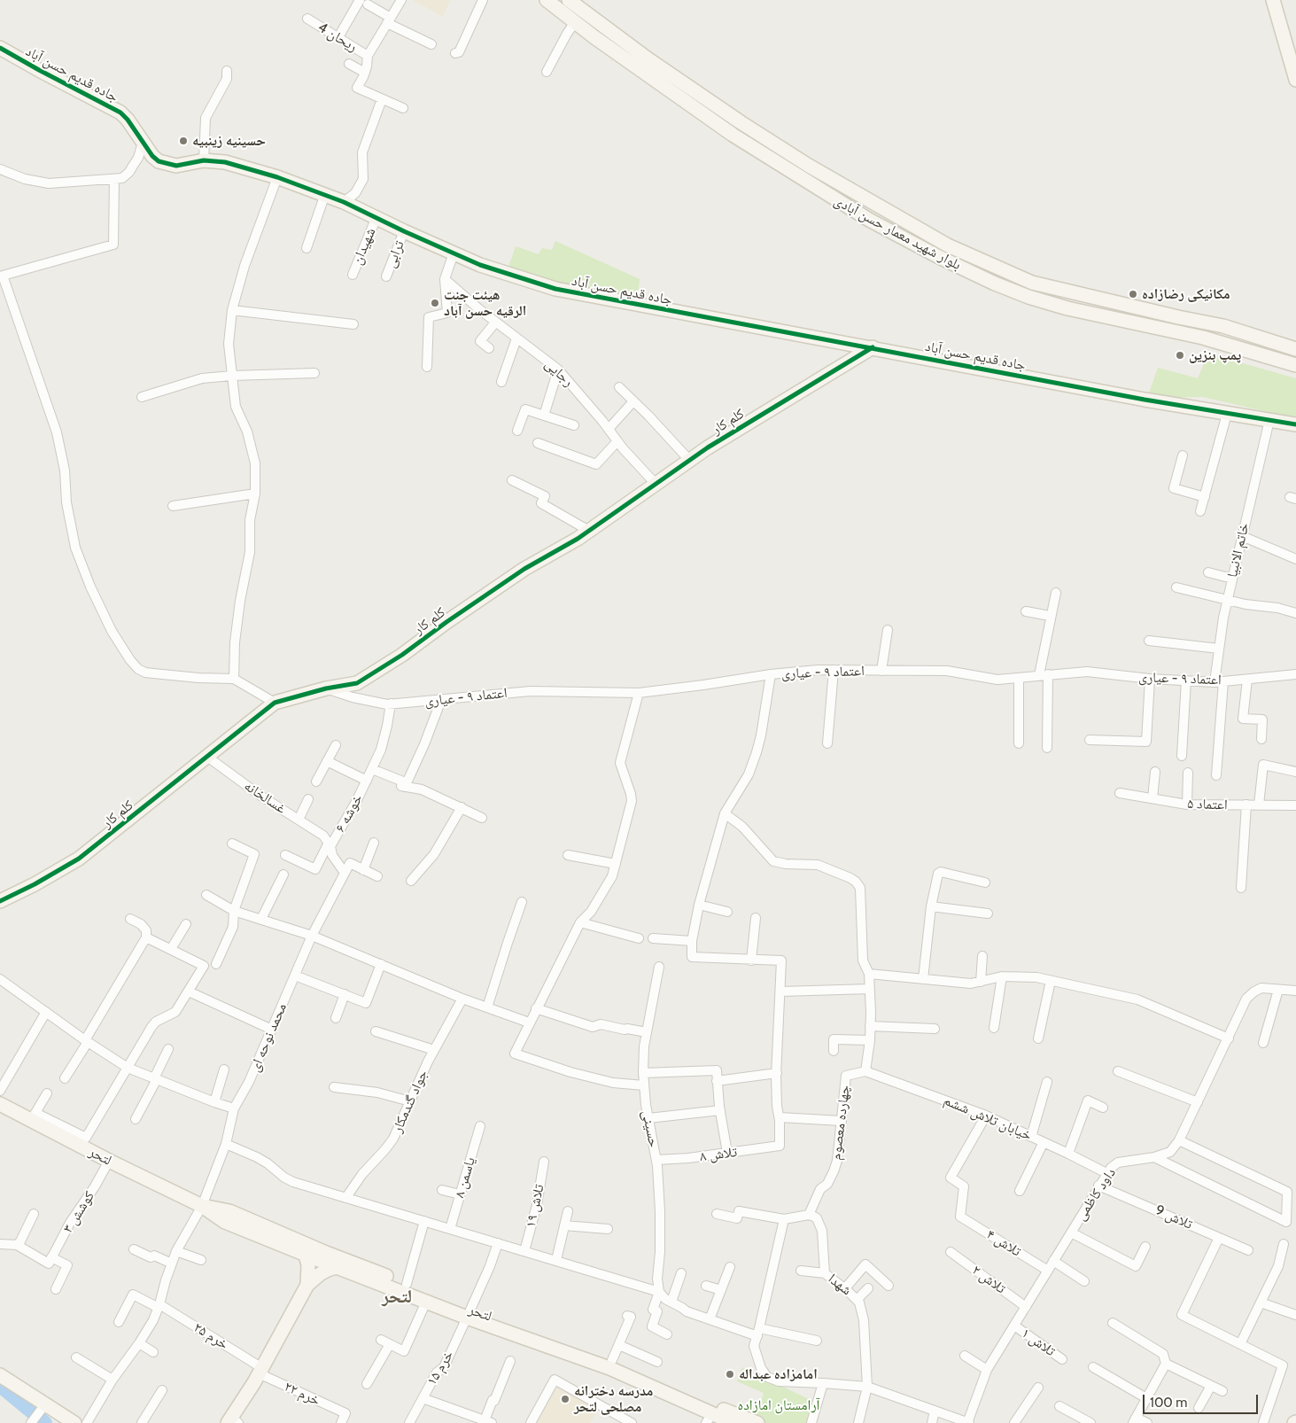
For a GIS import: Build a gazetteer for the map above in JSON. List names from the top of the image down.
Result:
{
  "streets": {
    "street": [
      "ریحان 4",
      "جاده قدیم حسن آباد",
      "بلوار شهید معمار حسن آبادی",
      "شهیدان",
      "ترابی",
      "رجایی",
      "کلم کار",
      "خاتم الانبیا",
      "اعتماد ۹ - عیاری",
      "غسالخانه",
      "اعتماد ۵",
      "خوشه ۶",
      "محمد نوحه ای",
      "جواد گندمکار",
      "خیابان تلاش ششم",
      "چهارده معصوم",
      "حسینی",
      "تلاش ۸",
      "لتحر",
      "یاسمن ۸",
      "داود کاظمی",
      "تلاش ۱۹",
      "کوشش ۳",
      "تلاش 9",
      "تلاش ۴",
      "تلاش ۲",
      "شهدا",
      "خرم ۲۵",
      "تلاش ۱",
      "خرم ۱۵",
      "خرم ۲۲"
    ]
  },
  "crossings": [
    ["جاده قدیم حسن آباد", "شهیدان"],
    ["جاده قدیم حسن آباد", "ترابی"],
    ["جاده قدیم حسن آباد", "کلم کار"],
    ["جاده قدیم حسن آباد", "خاتم الانبیا"],
    ["رجایی", "کلم کار"],
    ["کلم کار", "اعتماد ۹ - عیاری"],
    ["کلم کار", "غسالخانه"],
    ["خاتم الانبیا", "اعتماد ۹ - عیاری"],
    ["اعتماد ۹ - عیاری", "خوشه ۶"],
    ["غسالخانه", "خوشه ۶"],
    ["محمد نوحه ای", "لتحر"],
    ["محمد نوحه ای", "خرم ۲۵"],
    ["خیابان تلاش ششم", "چهارده معصوم"],
    ["خیابان تلاش ششم", "داود کاظمی"],
    ["خیابان تلاش ششم", "تلاش ۴"],
    ["چهارده معصوم", "شهدا"],
    ["حسینی", "تلاش ۸"],
    ["لتحر", "کوشش ۳"],
    ["لتحر", "خرم ۱۵"],
    ["داود کاظمی", "تلاش 9"],
    ["داود کاظمی", "تلاش ۴"],
    ["داود کاظمی", "تلاش ۲"],
    ["داود کاظمی", "تلاش ۱"],
    ["خرم ۲۵", "خرم ۲۲"]
  ],
  "districts": ["لتحر"],
  "parks": ["آرامستان امازاده"],
  "places": [
    "حسینیه زینبیه",
    "مکانیکی رضازاده",
    "هیئت جنت الرقیه حسن آباد",
    "پمپ بنزین",
    "امامزاده عبداله",
    "مدرسه دخترانه مصلحی لتحر"
  ],
  "scale_bar": "100 m"
}
